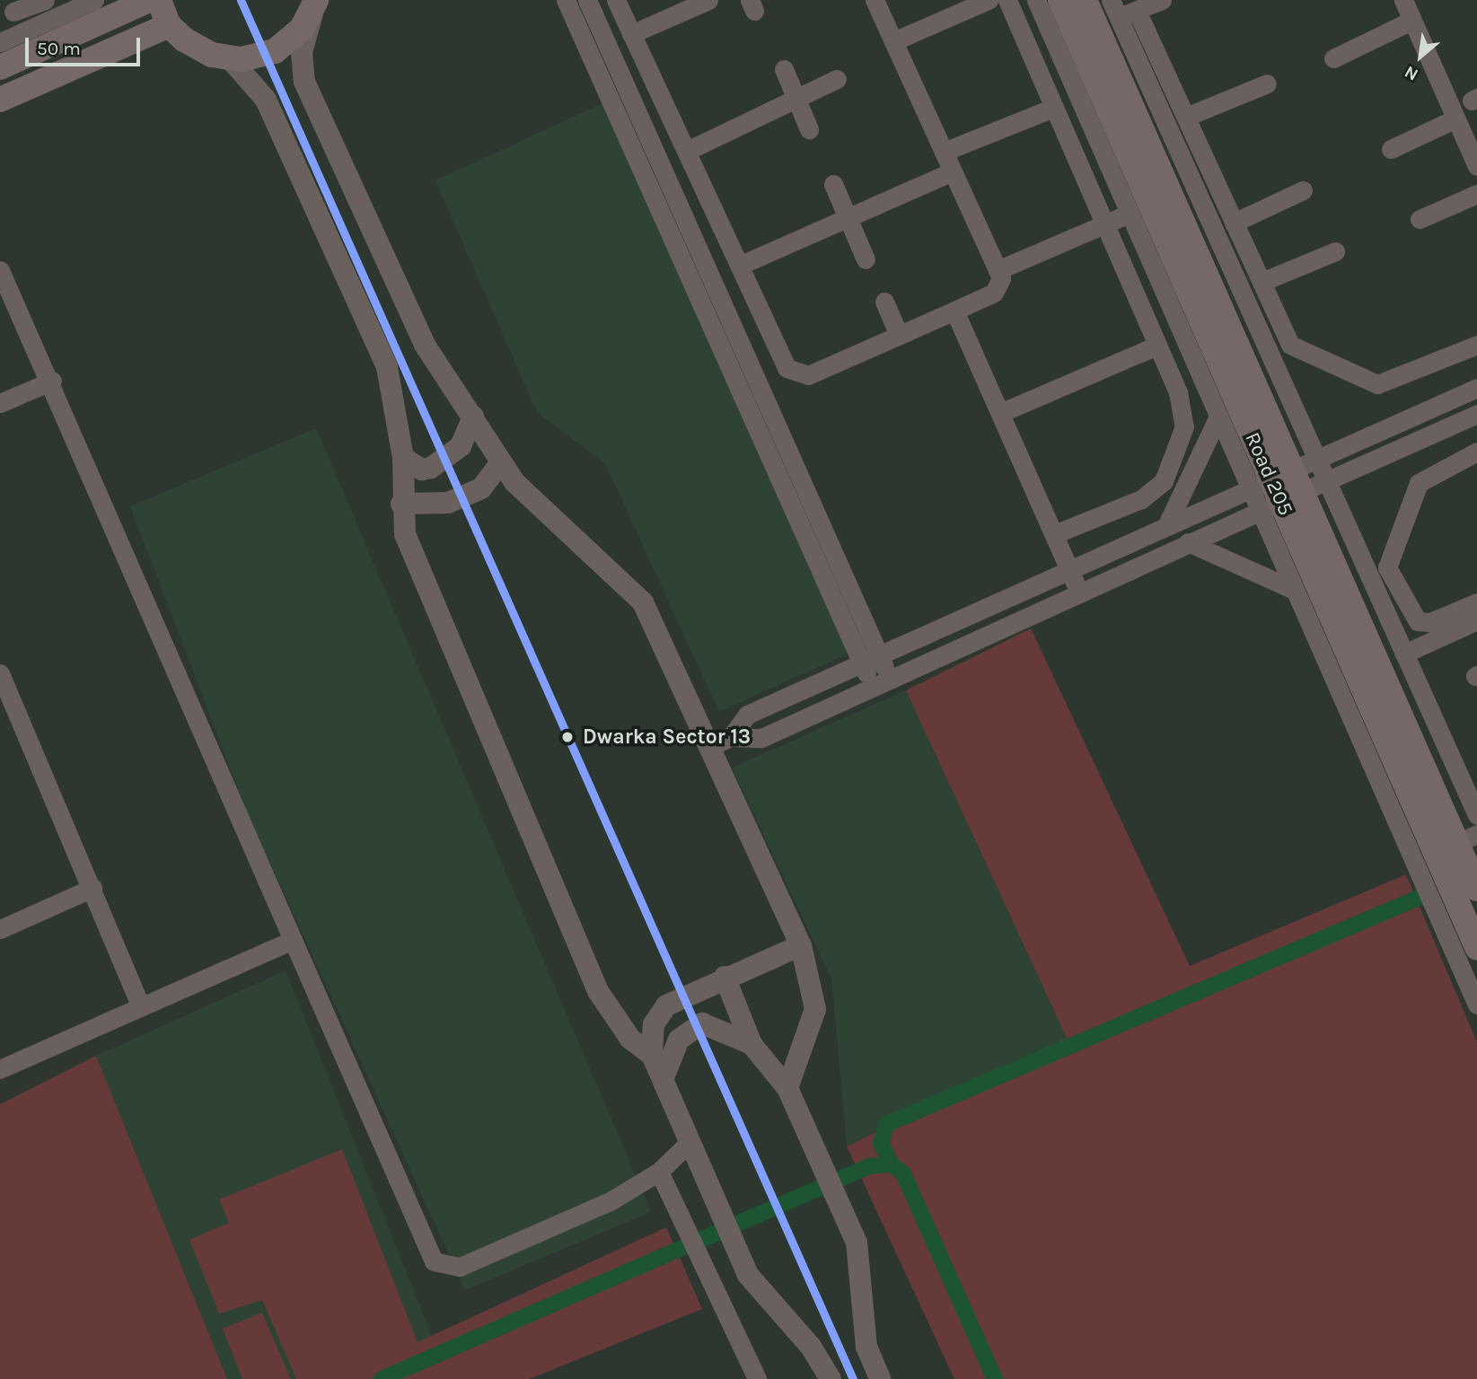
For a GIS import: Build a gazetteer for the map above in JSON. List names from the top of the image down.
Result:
{
  "streets": {
    "main road": ["Road 205"]
  },
  "places": ["Dwarka Sector 13"],
  "scale_bar": "50 m",
  "north": "bottom left"
}
